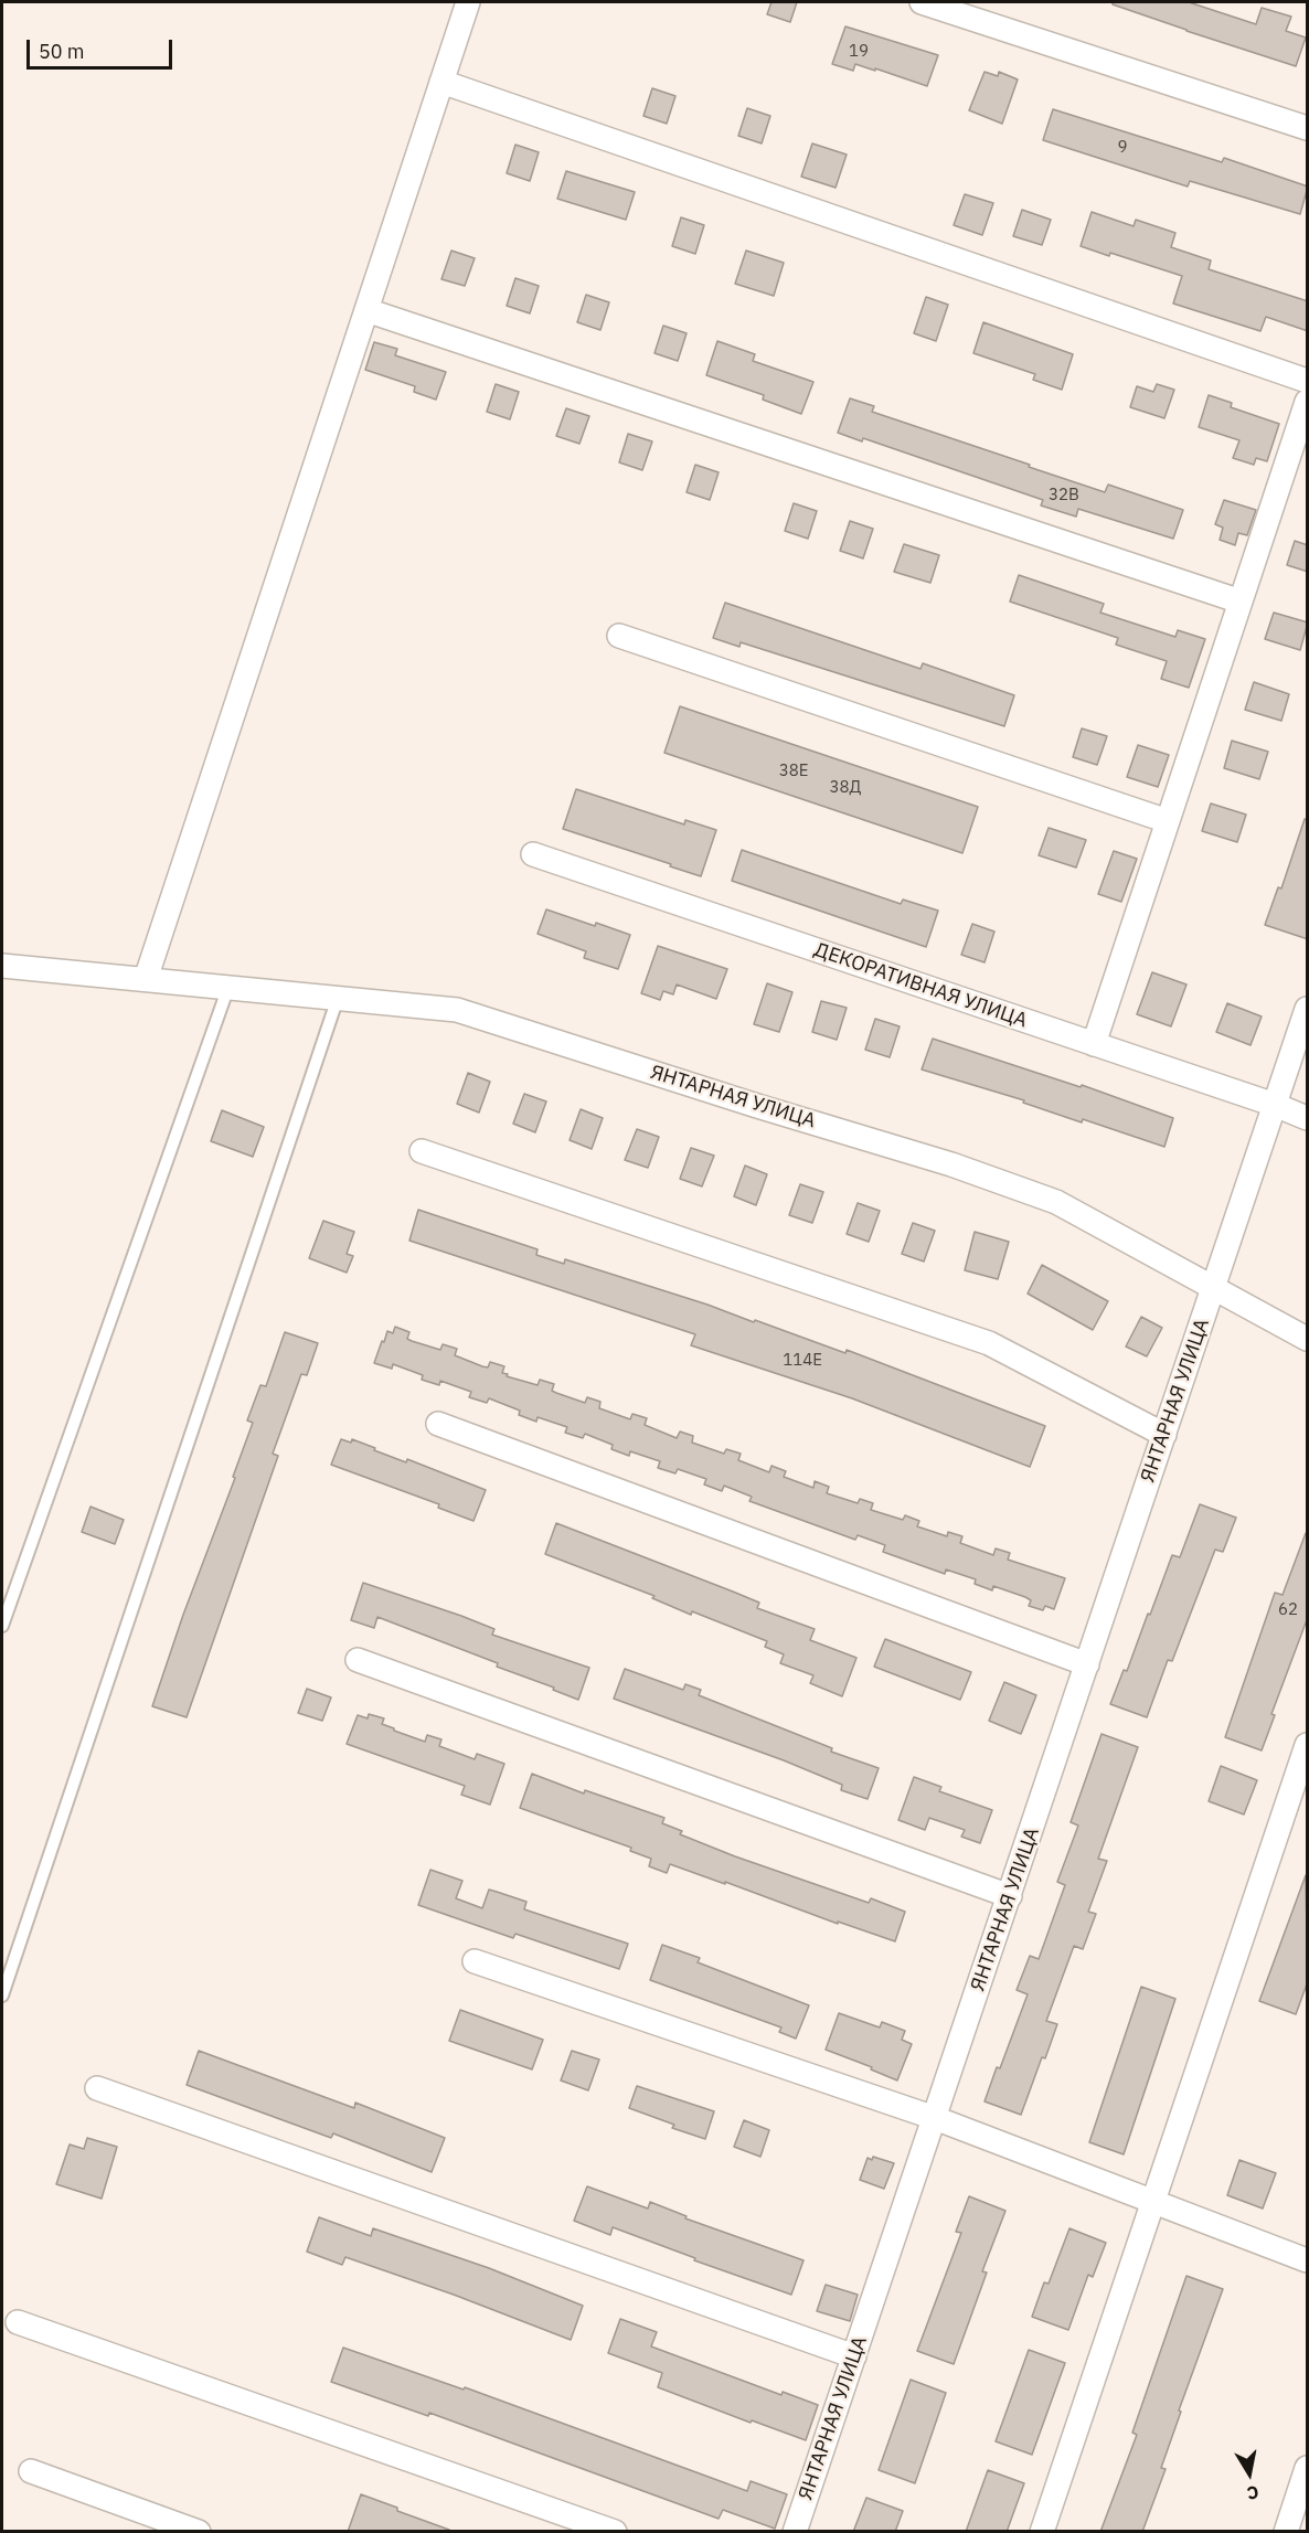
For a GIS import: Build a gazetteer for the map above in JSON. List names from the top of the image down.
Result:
{
  "streets": {
    "street": ["ДЕКОРАТИВНАЯ УЛИЦА", "ЯНТАРНАЯ УЛИЦА"]
  },
  "crossings": [
    ["ДЕКОРАТИВНАЯ УЛИЦА", "ЯНТАРНАЯ УЛИЦА"]
  ],
  "house_numbers": [
    "19",
    "9",
    "32В",
    "38Е",
    "38Д",
    "114Е",
    "62"
  ],
  "scale_bar": "50 m",
  "north": "bottom"
}
